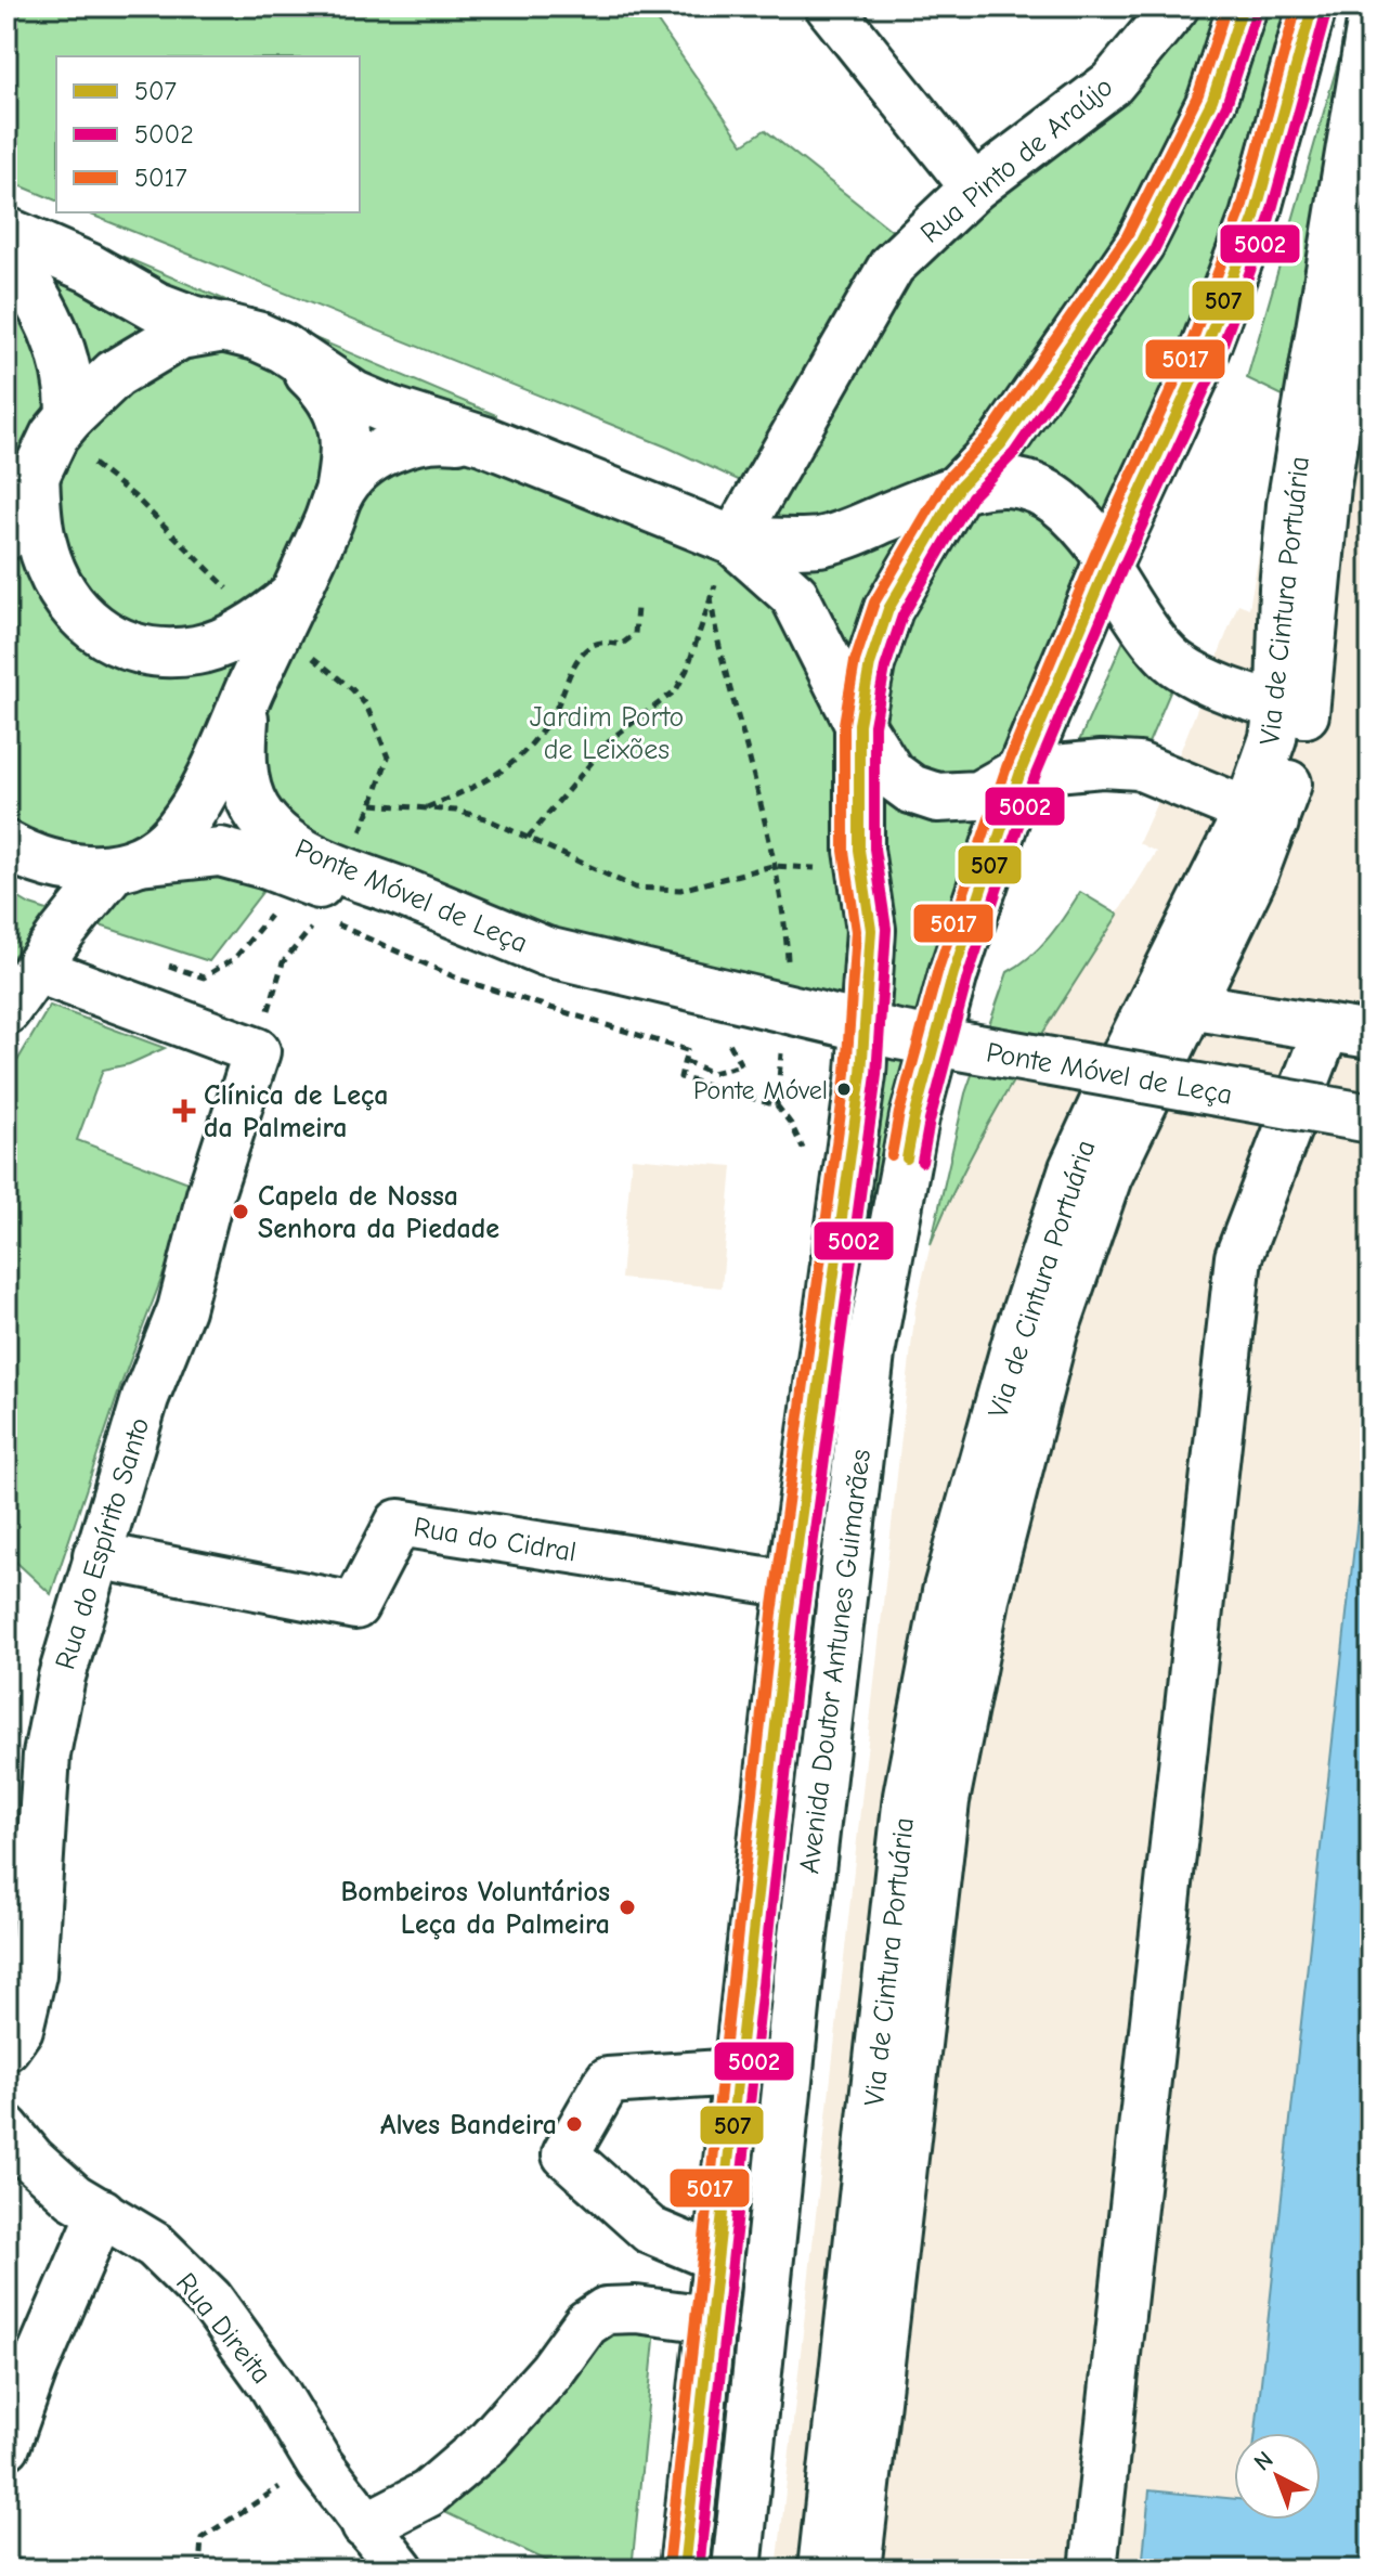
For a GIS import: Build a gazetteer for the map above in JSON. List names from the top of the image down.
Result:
{
  "streets": {
    "main road": ["Ponte Móvel de Leça", "Avenida Doutor Antunes Guimarães"],
    "street": [
      "Rua Pinto de Araújo",
      "Via de Cintura Portuária",
      "Rua do Cidral",
      "Rua do Espírito Santo",
      "Rua Direita"
    ]
  },
  "crossings": [
    ["Rua do Cidral", "Rua do Espírito Santo"],
    ["Rua do Cidral", "Avenida Doutor Antunes Guimarães"]
  ],
  "parks": ["Jardim Porto de Leixões"],
  "places": {
    "other": [
      "Ponte Móvel",
      "Capela de Nossa Senhora da Piedade",
      "Bombeiros Voluntários Leça da Palmeira",
      "Alves Bandeira"
    ],
    "health": ["Clínica de Leça da Palmeira"]
  },
  "lines": ["transit line 507", "transit line 5017", "transit line 5002"],
  "legend": ["507", "5002", "5017"],
  "north": "top left"
}
